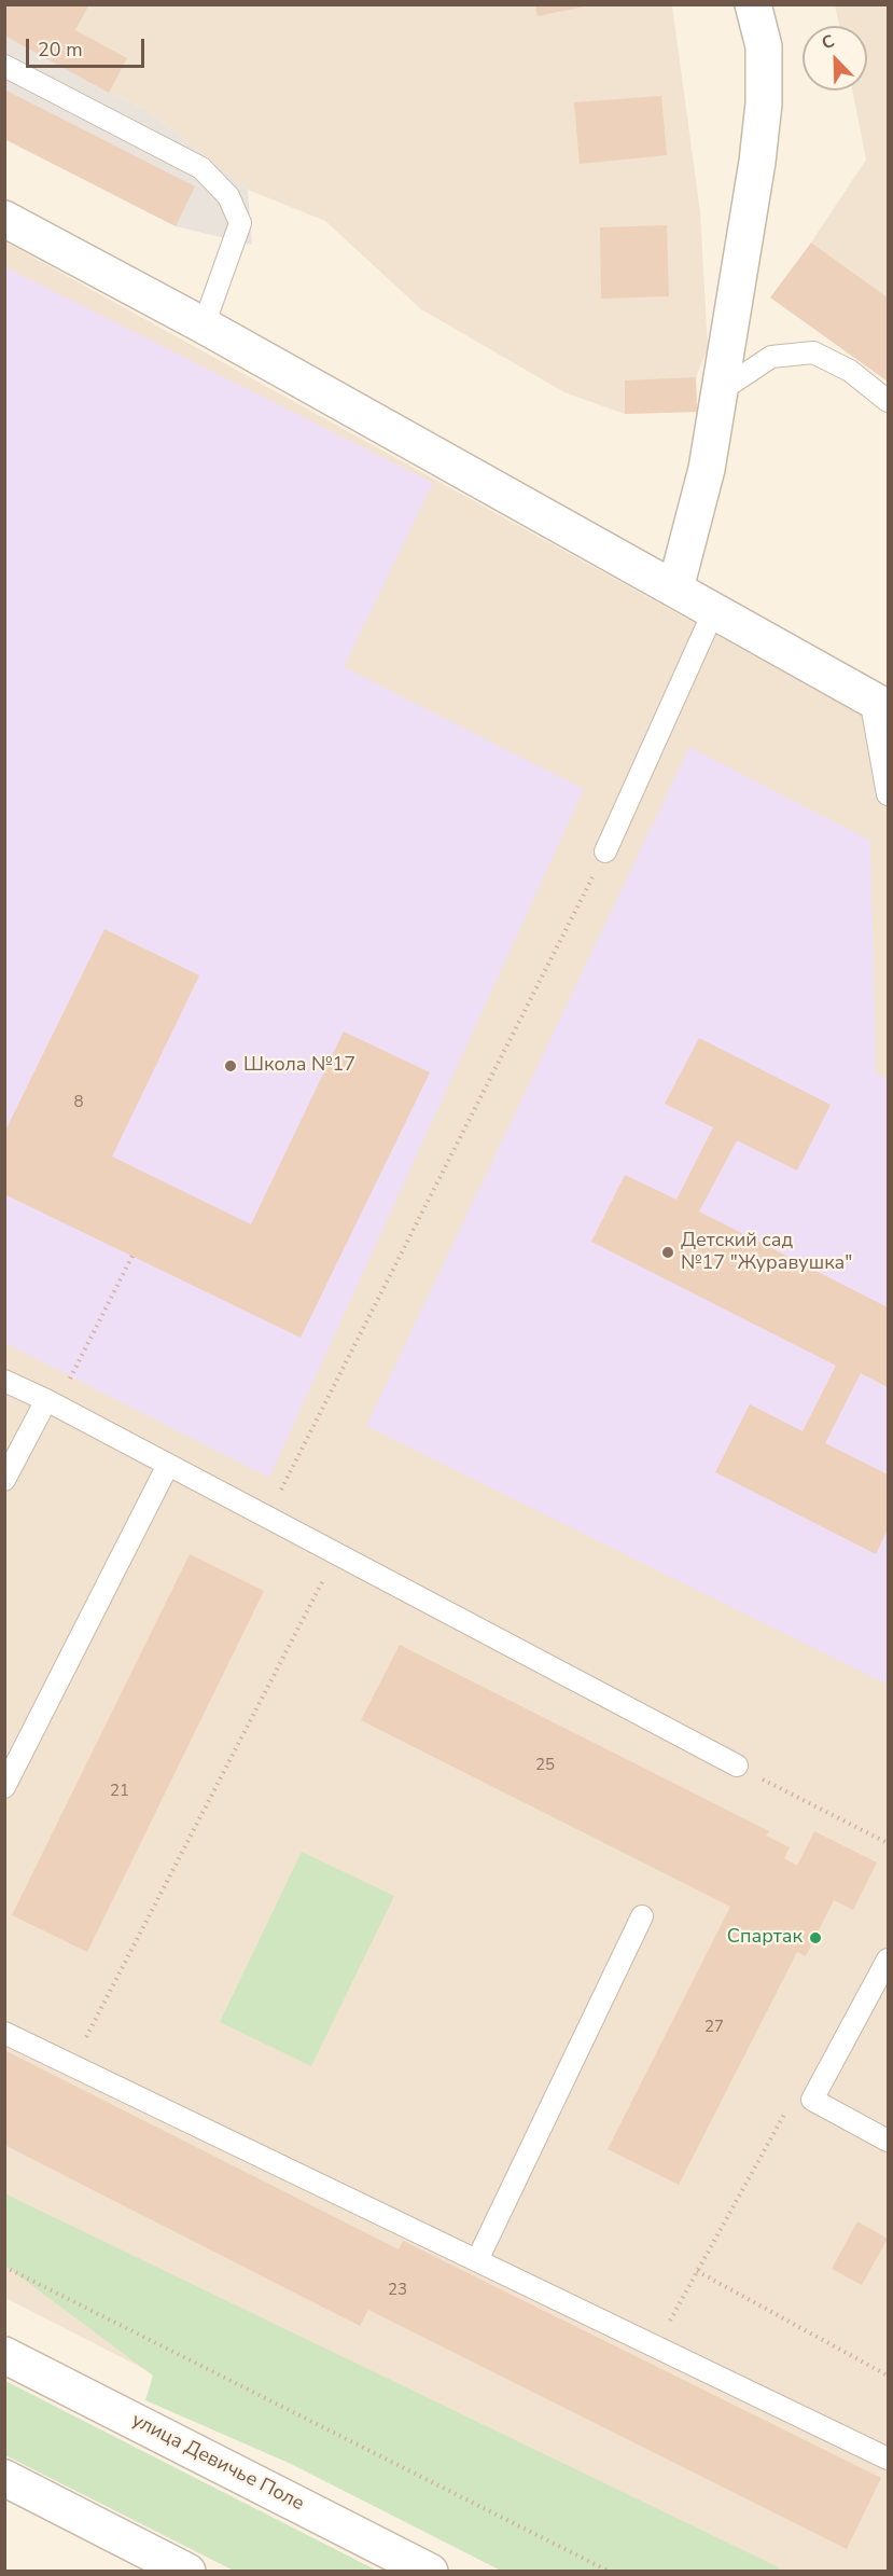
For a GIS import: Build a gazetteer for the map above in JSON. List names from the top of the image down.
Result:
{
  "streets": {
    "street": ["улица Девичье Поле"]
  },
  "places": ["Школа №17", "Детский сад №17 \"Журавушка\"", "Спартак"],
  "house_numbers": [
    "8",
    "25",
    "21",
    "27",
    "23"
  ],
  "scale_bar": "20 m",
  "north": "top left"
}
